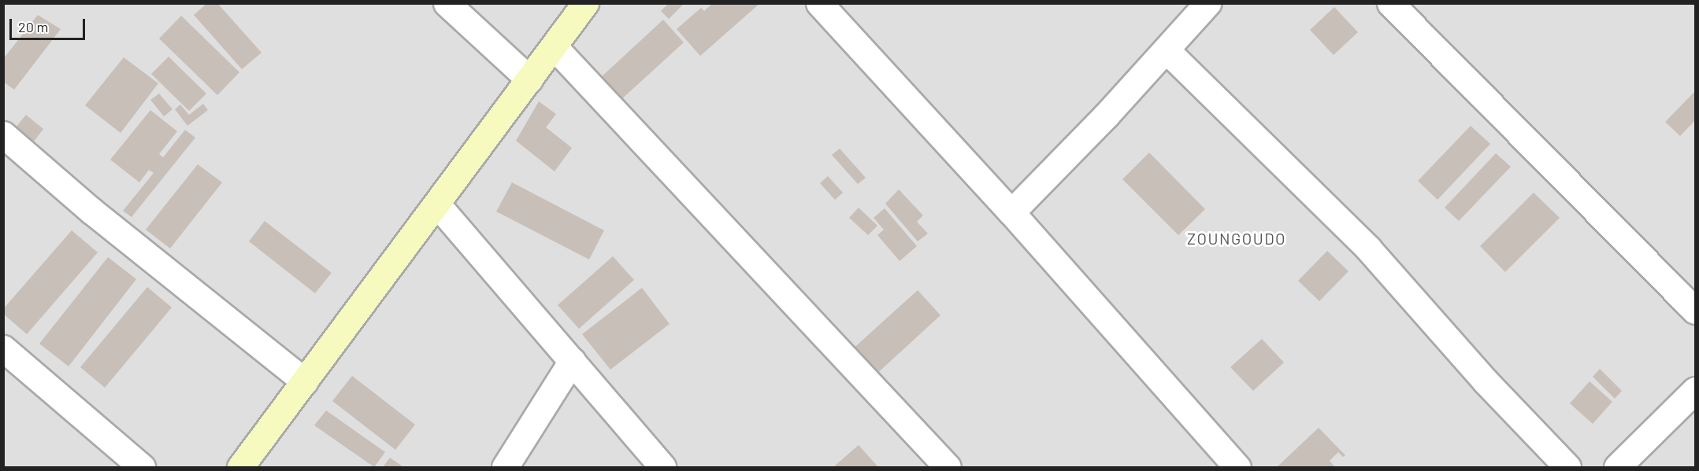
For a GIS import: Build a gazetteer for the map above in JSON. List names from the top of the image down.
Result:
{
  "districts": ["ZOUNGOUDO"],
  "scale_bar": "20 m"
}
